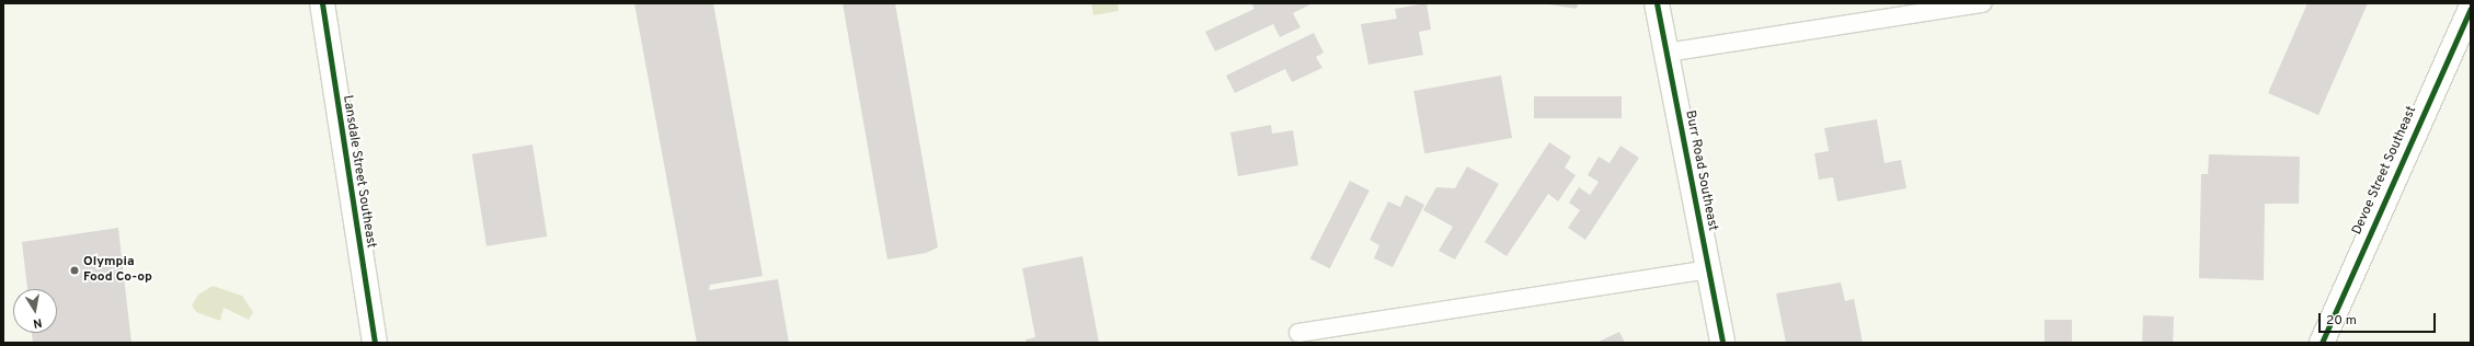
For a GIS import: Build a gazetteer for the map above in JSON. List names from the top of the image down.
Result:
{
  "streets": {
    "street": ["Burr Road Southeast", "Devoe Street Southeast", "Lansdale Street Southeast"]
  },
  "places": ["Olympia Food Co-op"],
  "scale_bar": "20 m",
  "north": "bottom"
}
